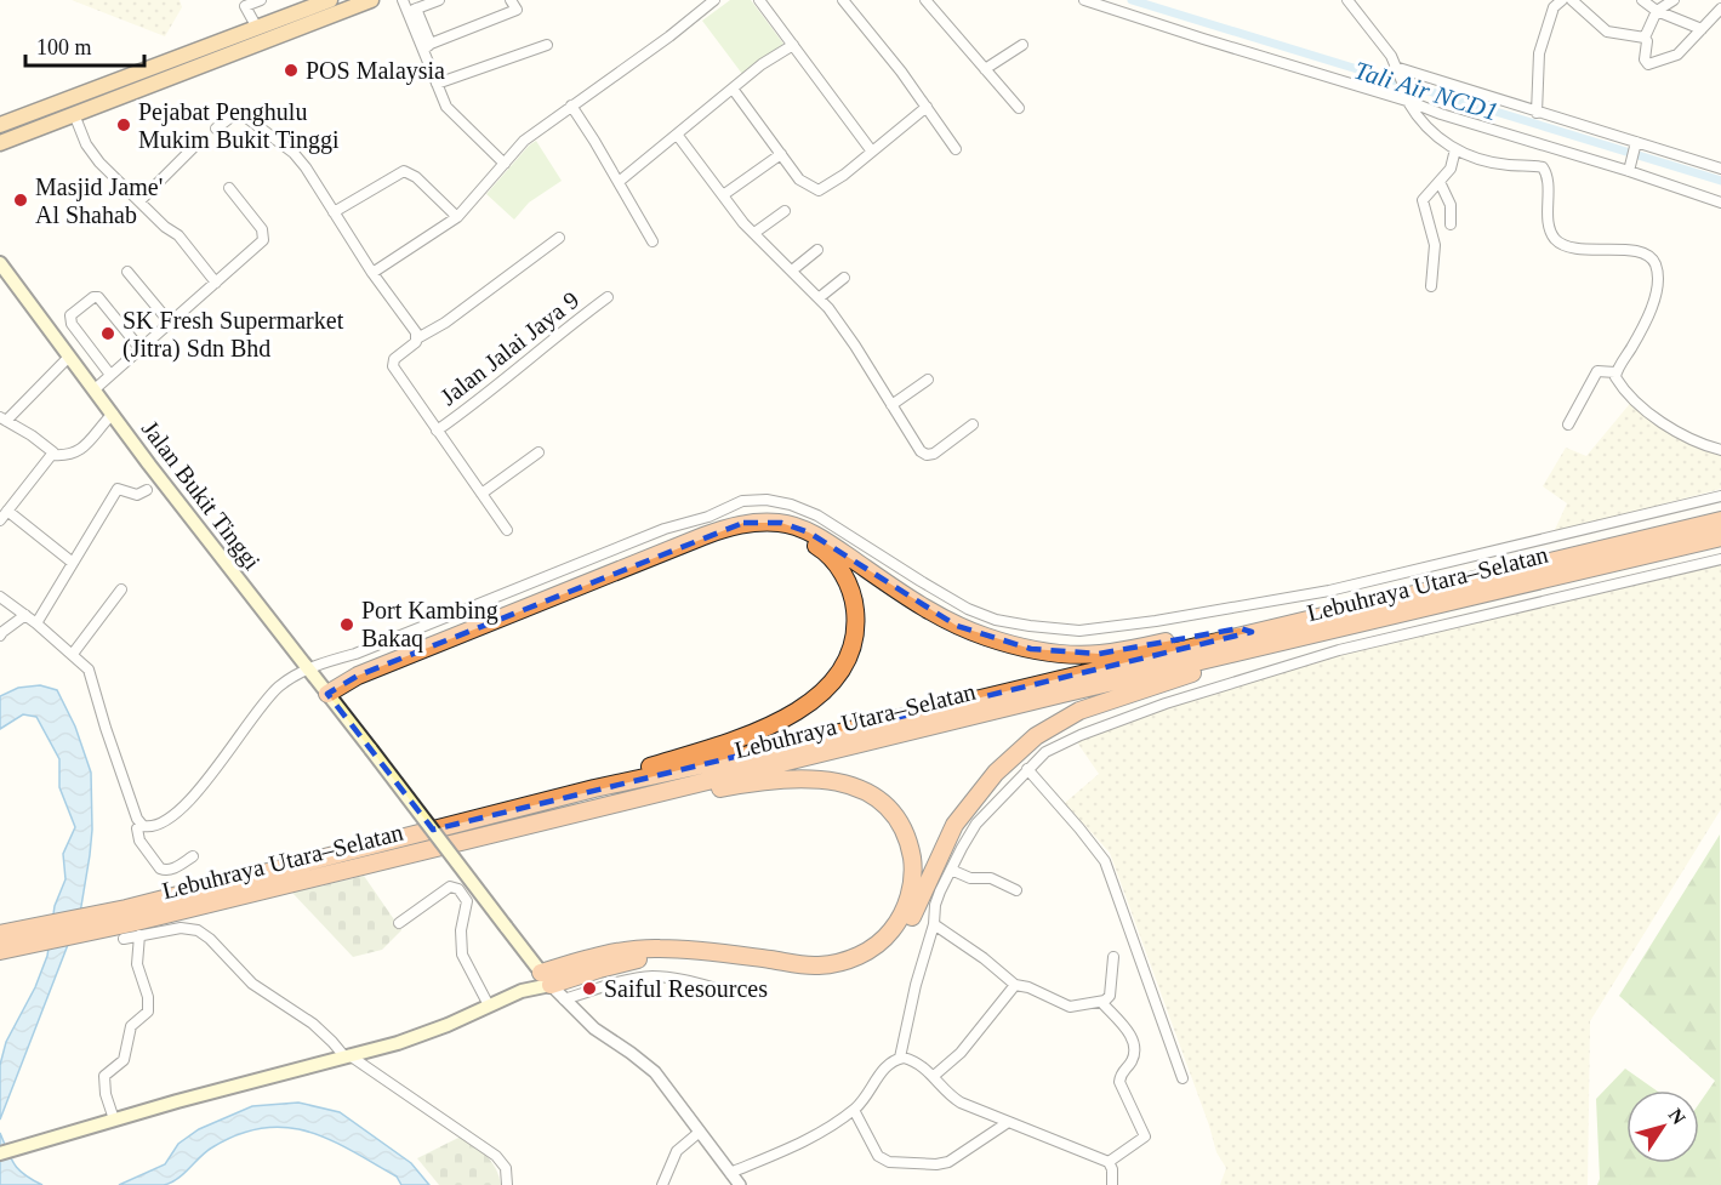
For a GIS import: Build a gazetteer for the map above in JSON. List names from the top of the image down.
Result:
{
  "streets": {
    "highway": ["Lebuhraya Utara–Selatan"],
    "main road": ["Jalan Bukit Tinggi"],
    "street": ["Jalan Jalai Jaya 9"]
  },
  "water": ["Tali Air NCD1"],
  "places": [
    "POS Malaysia",
    "Pejabat Penghulu Mukim Bukit Tinggi",
    "Masjid Jame' Al Shahab",
    "SK Fresh Supermarket (Jitra) Sdn Bhd",
    "Port Kambing Bakaq",
    "Saiful Resources"
  ],
  "scale_bar": "100 m",
  "north": "top right"
}
